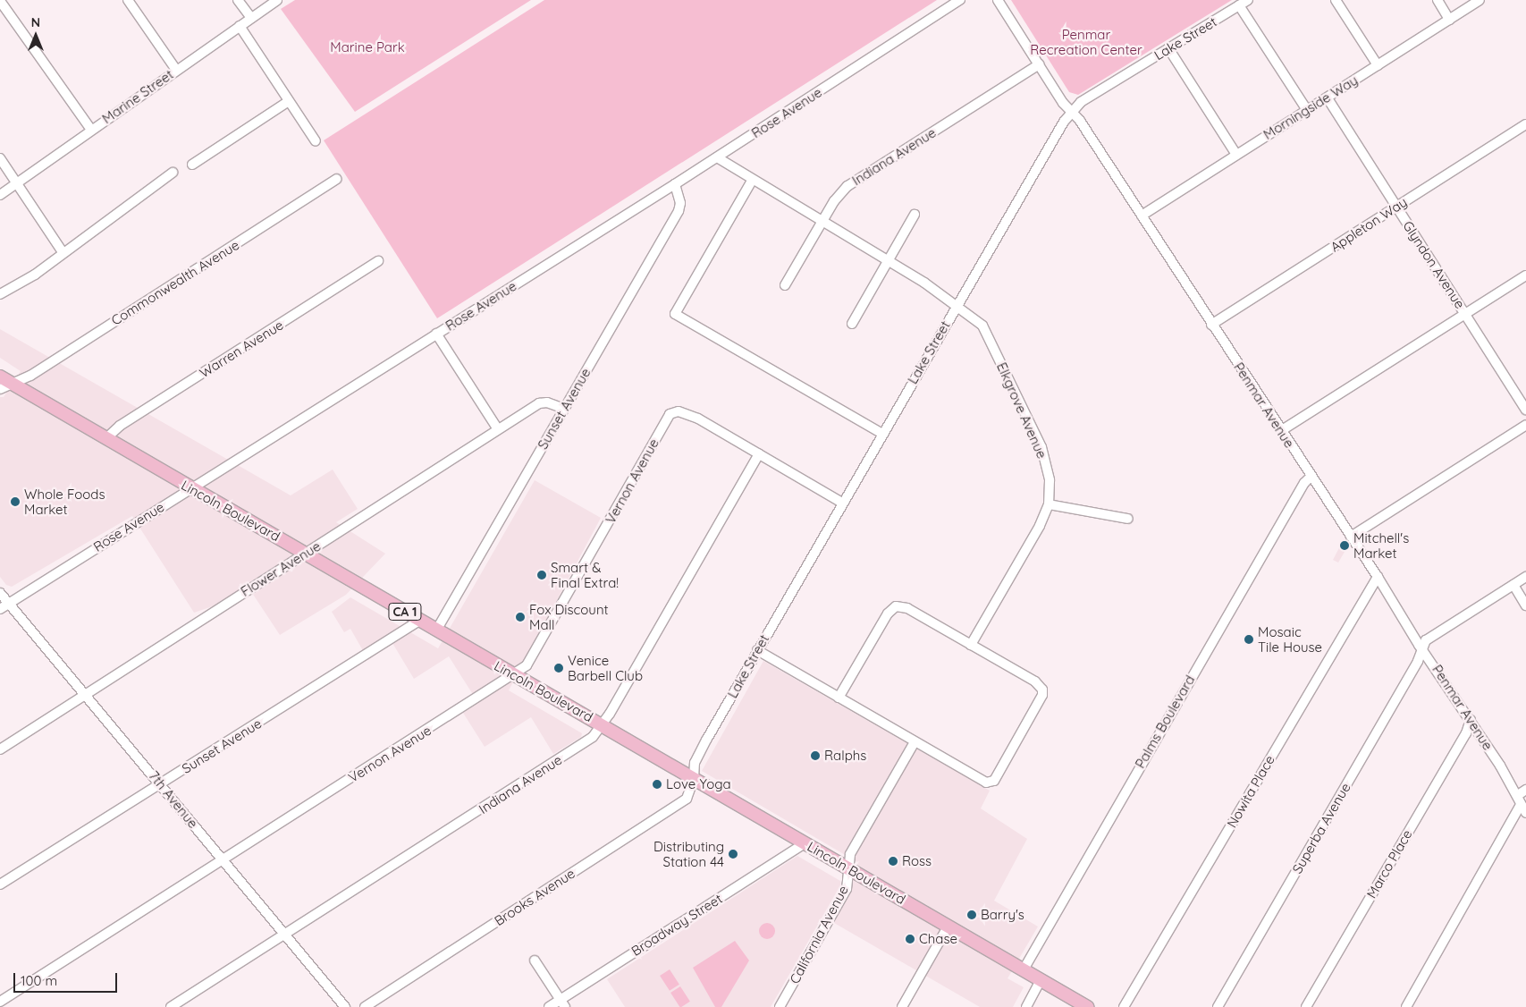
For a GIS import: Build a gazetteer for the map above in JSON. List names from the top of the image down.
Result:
{
  "streets": {
    "highway": ["Lincoln Boulevard", "CA 1"],
    "street": [
      "Lake Street",
      "Marine Street",
      "Morningside Way",
      "Rose Avenue",
      "Indiana Avenue",
      "Appleton Way",
      "Glyndon Avenue",
      "Commonwealth Avenue",
      "Warren Avenue",
      "Penmar Avenue",
      "Sunset Avenue",
      "Elkgrove Avenue",
      "Vernon Avenue",
      "Flower Avenue",
      "Palms Boulevard",
      "Nowita Place",
      "7th Avenue",
      "Superba Avenue",
      "Marco Place",
      "Brooks Avenue",
      "Broadway Street",
      "California Avenue"
    ]
  },
  "crossings": [
    ["Lake Street", "Penmar Avenue"],
    ["Lake Street", "Elkgrove Avenue"],
    ["Lake Street", "Lincoln Boulevard"],
    ["Lake Street", "Brooks Avenue"],
    ["Morningside Way", "Glyndon Avenue"],
    ["Morningside Way", "Penmar Avenue"],
    ["Rose Avenue", "Sunset Avenue"],
    ["Rose Avenue", "Elkgrove Avenue"],
    ["Rose Avenue", "Lincoln Boulevard"],
    ["Rose Avenue", "7th Avenue"],
    ["Indiana Avenue", "Penmar Avenue"],
    ["Indiana Avenue", "Elkgrove Avenue"],
    ["Indiana Avenue", "Vernon Avenue"],
    ["Indiana Avenue", "Lincoln Boulevard"],
    ["Indiana Avenue", "7th Avenue"],
    ["Appleton Way", "Glyndon Avenue"],
    ["Appleton Way", "Penmar Avenue"],
    ["Commonwealth Avenue", "Lincoln Boulevard"],
    ["Warren Avenue", "Lincoln Boulevard"],
    ["Penmar Avenue", "Palms Boulevard"],
    ["Penmar Avenue", "Nowita Place"],
    ["Penmar Avenue", "Superba Avenue"],
    ["Penmar Avenue", "Marco Place"],
    ["Sunset Avenue", "Lincoln Boulevard"],
    ["Sunset Avenue", "Flower Avenue"],
    ["Sunset Avenue", "7th Avenue"],
    ["Vernon Avenue", "Lincoln Boulevard"],
    ["Vernon Avenue", "7th Avenue"],
    ["Lincoln Boulevard", "Flower Avenue"],
    ["Lincoln Boulevard", "Palms Boulevard"],
    ["Lincoln Boulevard", "Brooks Avenue"],
    ["Lincoln Boulevard", "Broadway Street"],
    ["Lincoln Boulevard", "California Avenue"],
    ["Flower Avenue", "7th Avenue"]
  ],
  "parks": ["Penmar Recreation Center", "Marine Park"],
  "places": [
    "Whole Foods Market",
    "Mitchell's Market",
    "Smart & Final Extra!",
    "Fox Discount Mall",
    "Mosaic Tile House",
    "Venice Barbell Club",
    "Ralphs",
    "Love Yoga",
    "Distributing Station 44",
    "Ross",
    "Barry's",
    "Chase"
  ],
  "scale_bar": "100 m",
  "north": "top"
}
